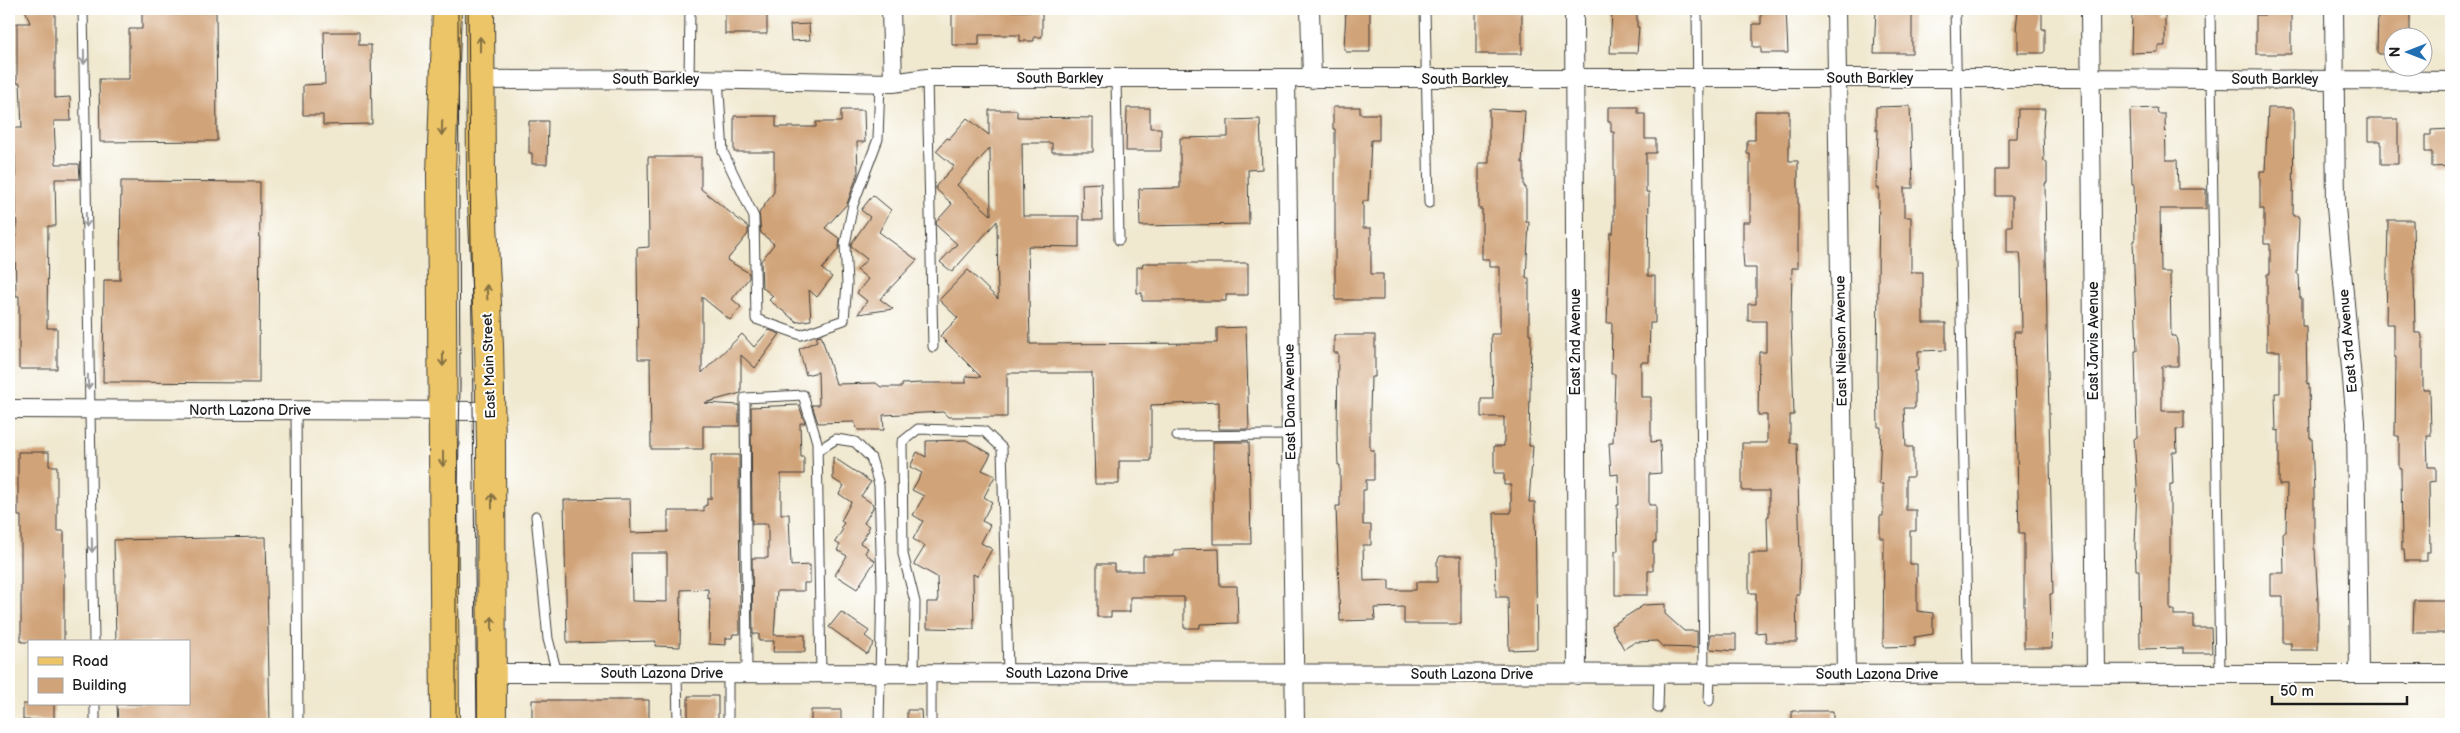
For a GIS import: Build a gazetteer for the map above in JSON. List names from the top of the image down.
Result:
{
  "streets": {
    "main road": ["East Main Street"],
    "street": [
      "South Barkley",
      "East Nielson Avenue",
      "East Jarvis Avenue",
      "East 3rd Avenue",
      "East 2nd Avenue",
      "East Dana Avenue",
      "North Lazona Drive",
      "South Lazona Drive"
    ]
  },
  "crossings": [
    ["South Barkley", "East Nielson Avenue"],
    ["South Barkley", "East Jarvis Avenue"],
    ["South Barkley", "East 3rd Avenue"],
    ["South Barkley", "East 2nd Avenue"],
    ["South Barkley", "East Main Street"],
    ["South Barkley", "East Dana Avenue"],
    ["East Nielson Avenue", "South Lazona Drive"],
    ["East Jarvis Avenue", "South Lazona Drive"],
    ["East 3rd Avenue", "South Lazona Drive"],
    ["East 2nd Avenue", "South Lazona Drive"],
    ["East Main Street", "North Lazona Drive"],
    ["East Main Street", "South Lazona Drive"],
    ["East Dana Avenue", "South Lazona Drive"]
  ],
  "legend": ["Road", "Building"],
  "scale_bar": "50 m",
  "north": "left"
}
